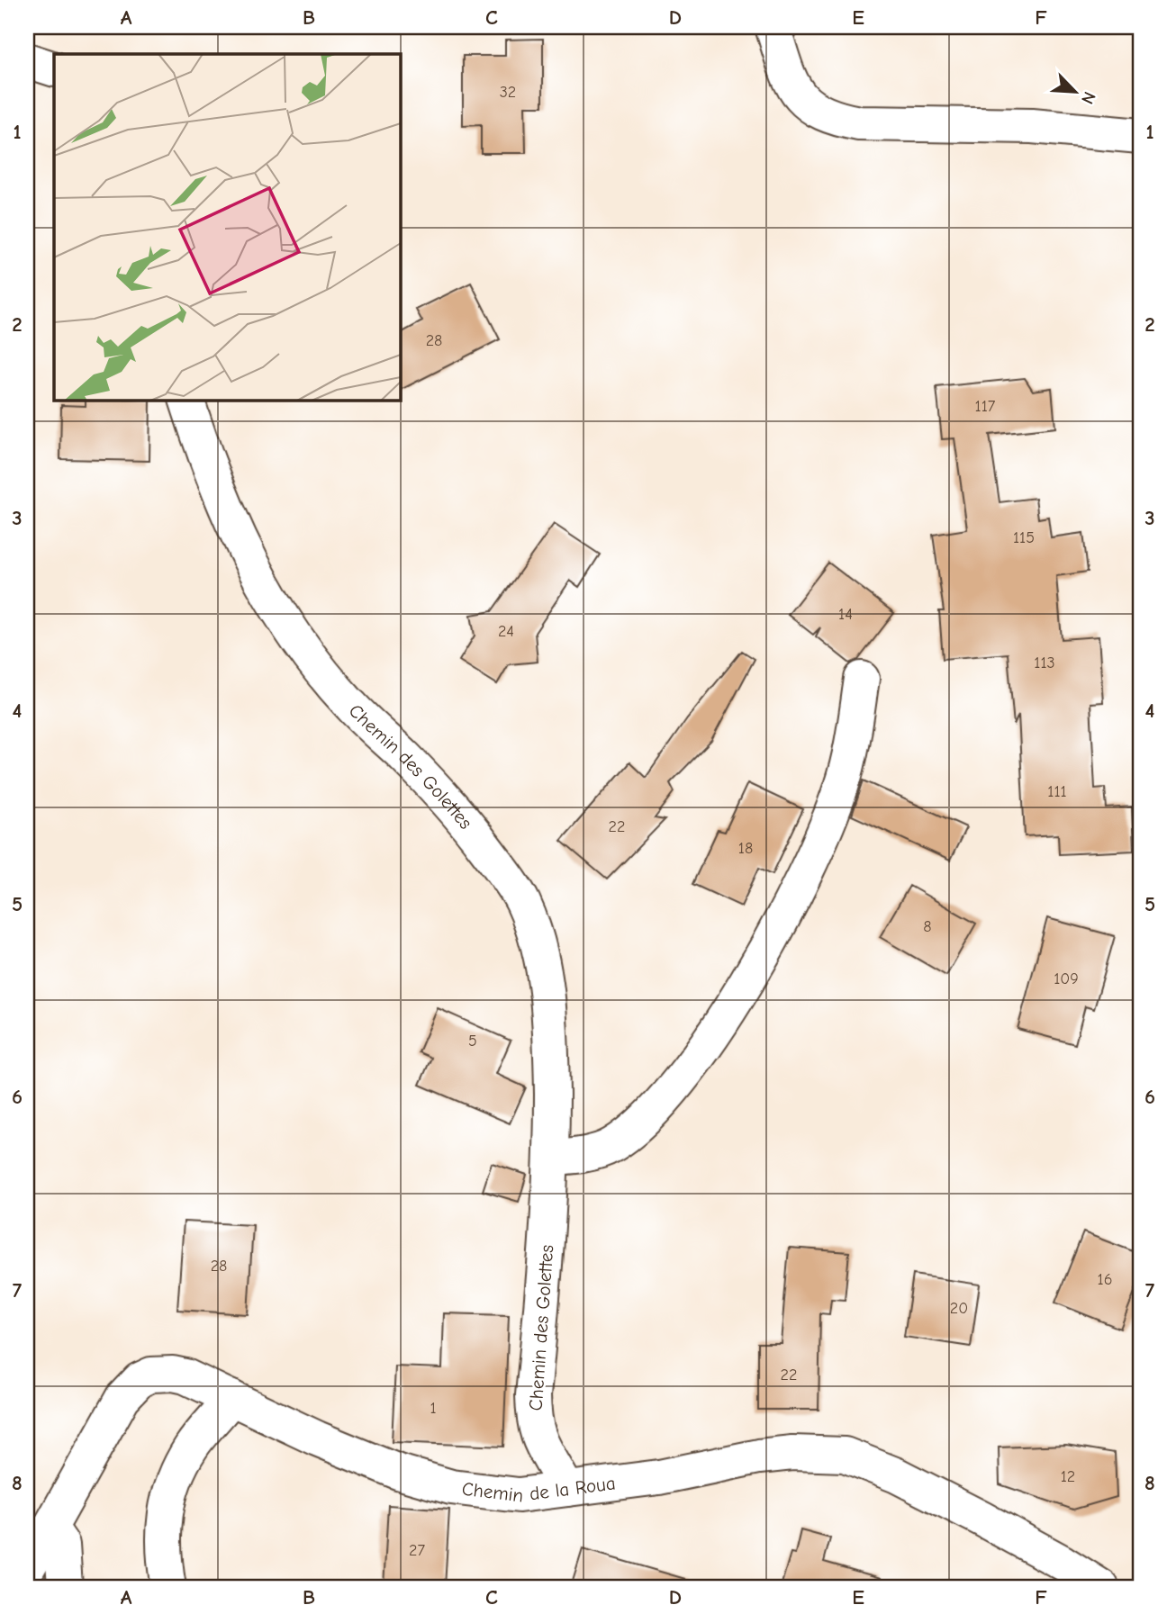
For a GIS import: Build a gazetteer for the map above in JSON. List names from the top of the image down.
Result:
{
  "streets": {
    "street": ["Chemin des Golettes", "Chemin de la Roua"]
  },
  "crossings": [
    ["Chemin des Golettes", "Chemin de la Roua"]
  ],
  "house_numbers": [
    "32",
    "28",
    "117",
    "115",
    "14",
    "24",
    "113",
    "111",
    "22",
    "18",
    "8",
    "109",
    "5",
    "28",
    "16",
    "20",
    "22",
    "1",
    "12",
    "27"
  ],
  "north": "bottom right",
  "grid": {
    "columns": [
      "A",
      "B",
      "C",
      "D",
      "E",
      "F"
    ],
    "rows": [
      "1",
      "2",
      "3",
      "4",
      "5",
      "6",
      "7",
      "8"
    ]
  }
}
